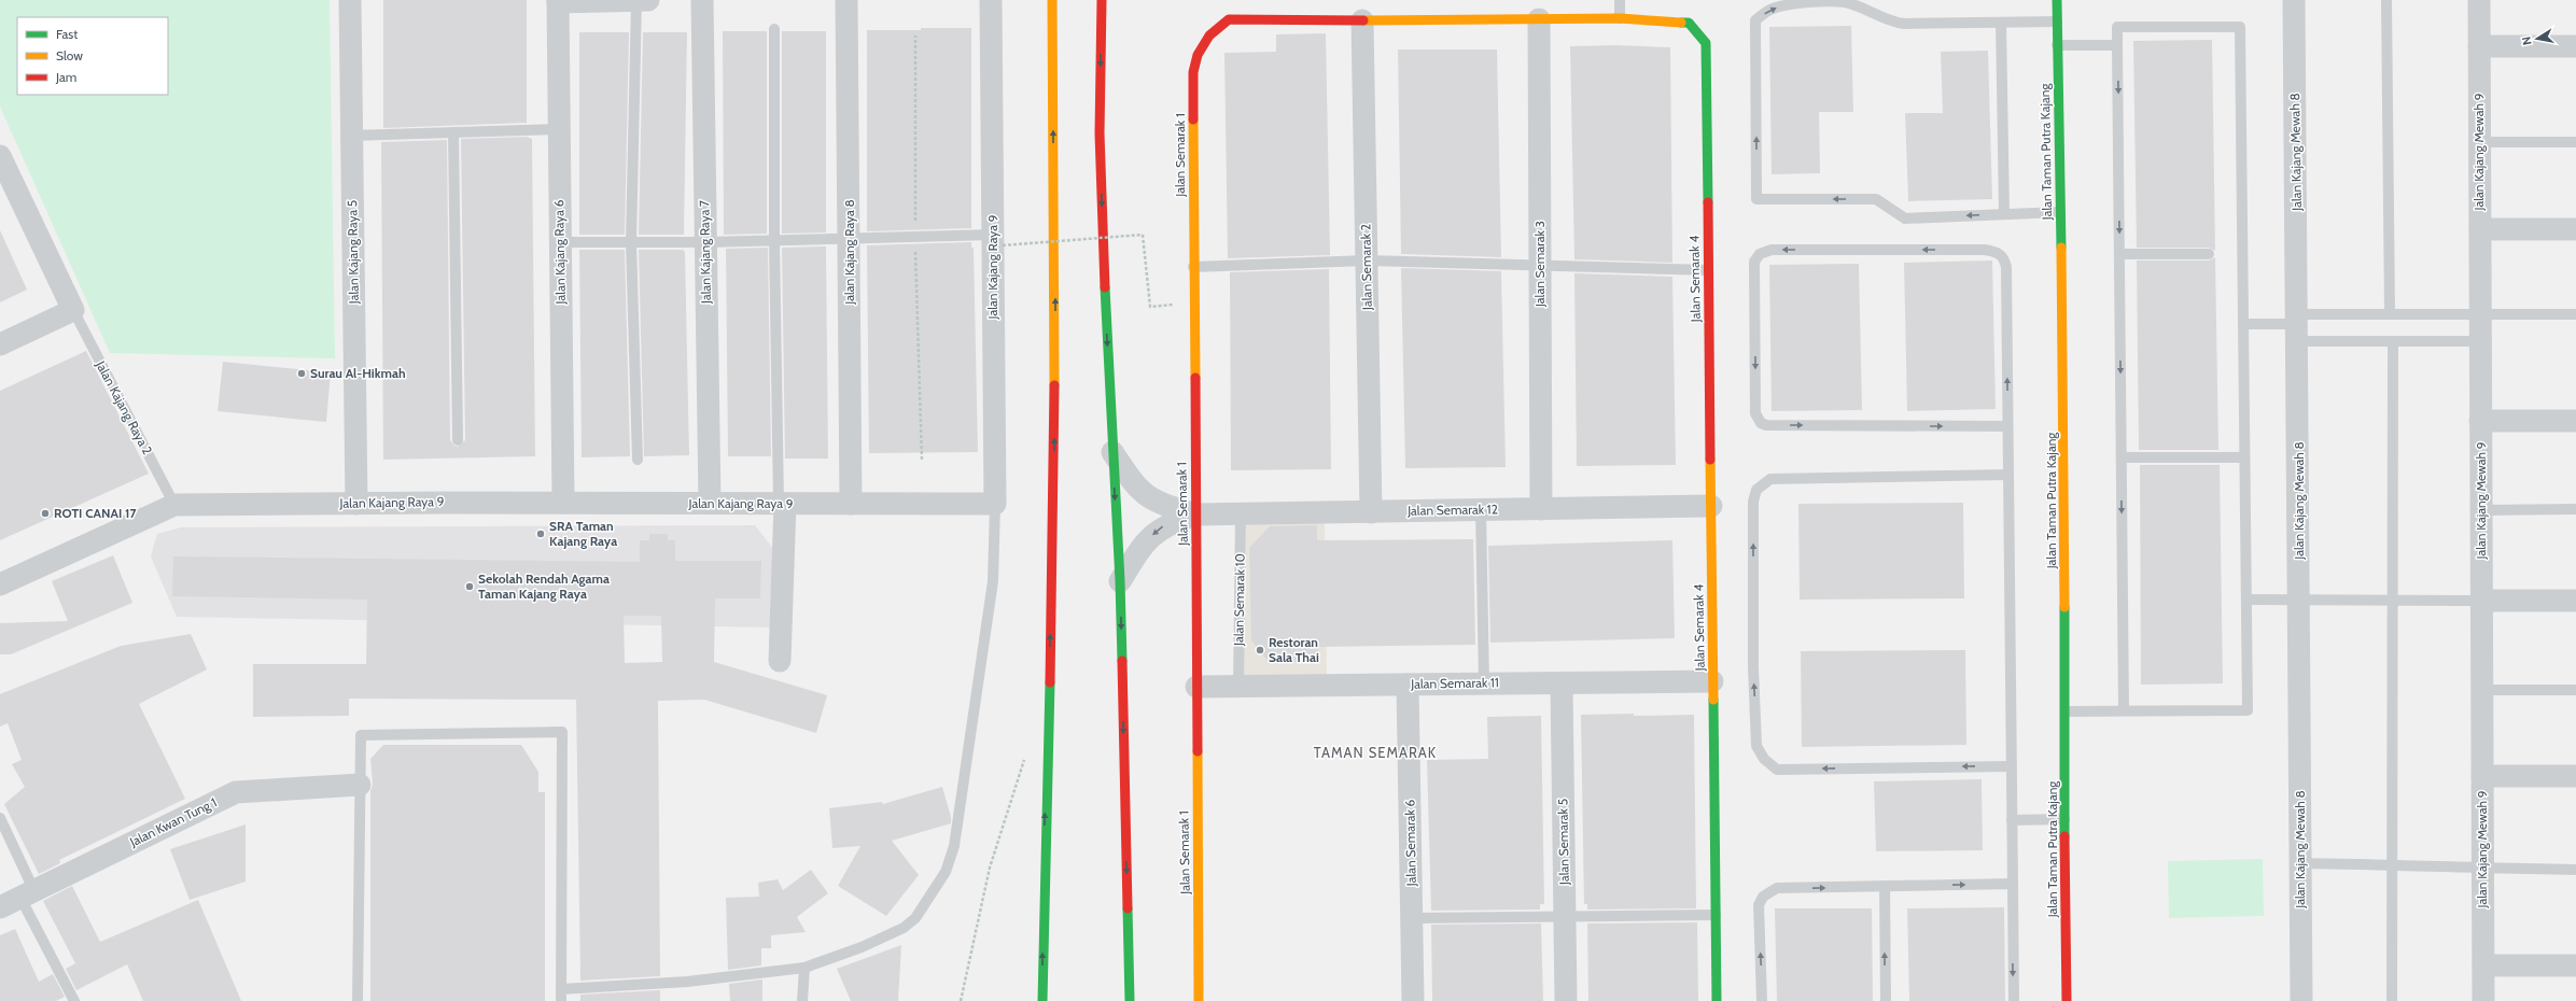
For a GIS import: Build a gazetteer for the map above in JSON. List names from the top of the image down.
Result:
{
  "streets": {
    "main road": ["Jalan Taman Putra Kajang", "Jalan Semarak 1", "Jalan Semarak 4"],
    "street": [
      "Jalan Kajang Mewah 8",
      "Jalan Kajang Mewah 9",
      "Jalan Kajang Raya 5",
      "Jalan Kajang Raya 6",
      "Jalan Kajang Raya 7",
      "Jalan Kajang Raya 8",
      "Jalan Semarak 3",
      "Jalan Kajang Raya 9",
      "Jalan Semarak 2",
      "Jalan Kajang Raya 2",
      "Jalan Semarak 12",
      "Jalan Semarak 11",
      "Jalan Kwan Tung 1",
      "Jalan Semarak 5",
      "Jalan Semarak 6"
    ],
    "lane": ["Jalan Semarak 10"]
  },
  "crossings": [
    ["Jalan Semarak 1", "Jalan Semarak 4"],
    ["Jalan Semarak 1", "Jalan Semarak 12"],
    ["Jalan Semarak 1", "Jalan Semarak 11"],
    ["Jalan Kajang Raya 5", "Jalan Kajang Raya 9"],
    ["Jalan Kajang Raya 6", "Jalan Kajang Raya 9"],
    ["Jalan Kajang Raya 7", "Jalan Kajang Raya 9"],
    ["Jalan Kajang Raya 8", "Jalan Kajang Raya 9"],
    ["Jalan Semarak 3", "Jalan Semarak 4"],
    ["Jalan Semarak 3", "Jalan Semarak 12"],
    ["Jalan Kajang Raya 9", "Jalan Kajang Raya 2"],
    ["Jalan Semarak 2", "Jalan Semarak 4"],
    ["Jalan Semarak 2", "Jalan Semarak 12"],
    ["Jalan Semarak 4", "Jalan Semarak 12"],
    ["Jalan Semarak 4", "Jalan Semarak 11"],
    ["Jalan Semarak 12", "Jalan Semarak 10"],
    ["Jalan Semarak 10", "Jalan Semarak 11"],
    ["Jalan Semarak 11", "Jalan Semarak 5"],
    ["Jalan Semarak 11", "Jalan Semarak 6"]
  ],
  "districts": ["TAMAN SEMARAK"],
  "places": [
    "Surau Al-Hikmah",
    "ROTI CANAI 17",
    "SRA Taman Kajang Raya",
    "Sekolah Rendah Agama Taman Kajang Raya",
    "Restoran Sala Thai"
  ],
  "legend": ["Fast", "Slow", "Jam"],
  "north": "left"
}
